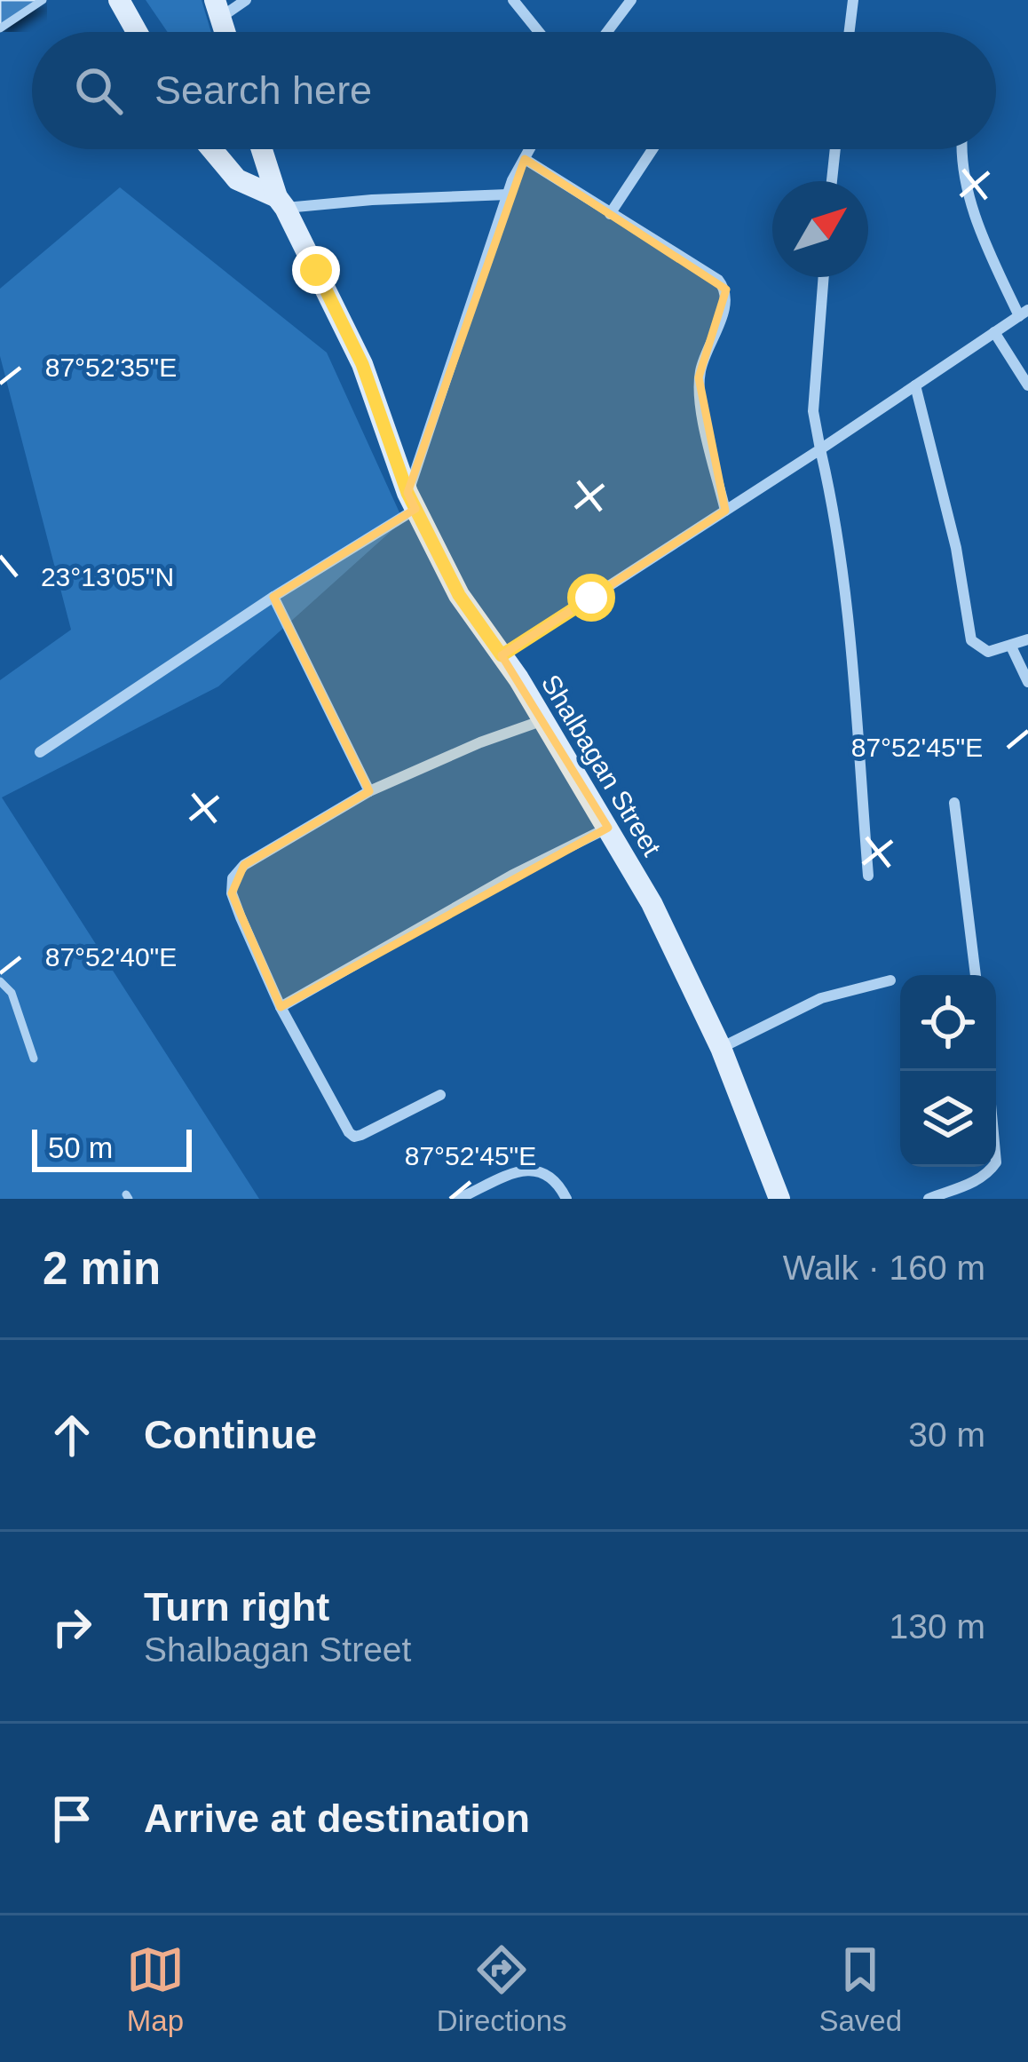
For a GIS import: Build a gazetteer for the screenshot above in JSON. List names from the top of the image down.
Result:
{
  "streets": {
    "street": ["Shalbagan Street"]
  },
  "scale_bar": "50 m",
  "north": "top right",
  "page": {
    "search": "Search here",
    "scale": "50 m",
    "heading": ["2 min", "Walk · 160 m"],
    "list": [
      ["Continue", "30 m"],
      ["Turn right", "Shalbagan Street", "130 m"],
      "Arrive at destination"
    ],
    "nav": ["Map", "Directions", "Saved"]
  },
  "coordinates": [
    "87°52'35\"E",
    "23°13'05\"N",
    "87°52'45\"E",
    "87°52'40\"E"
  ]
}
